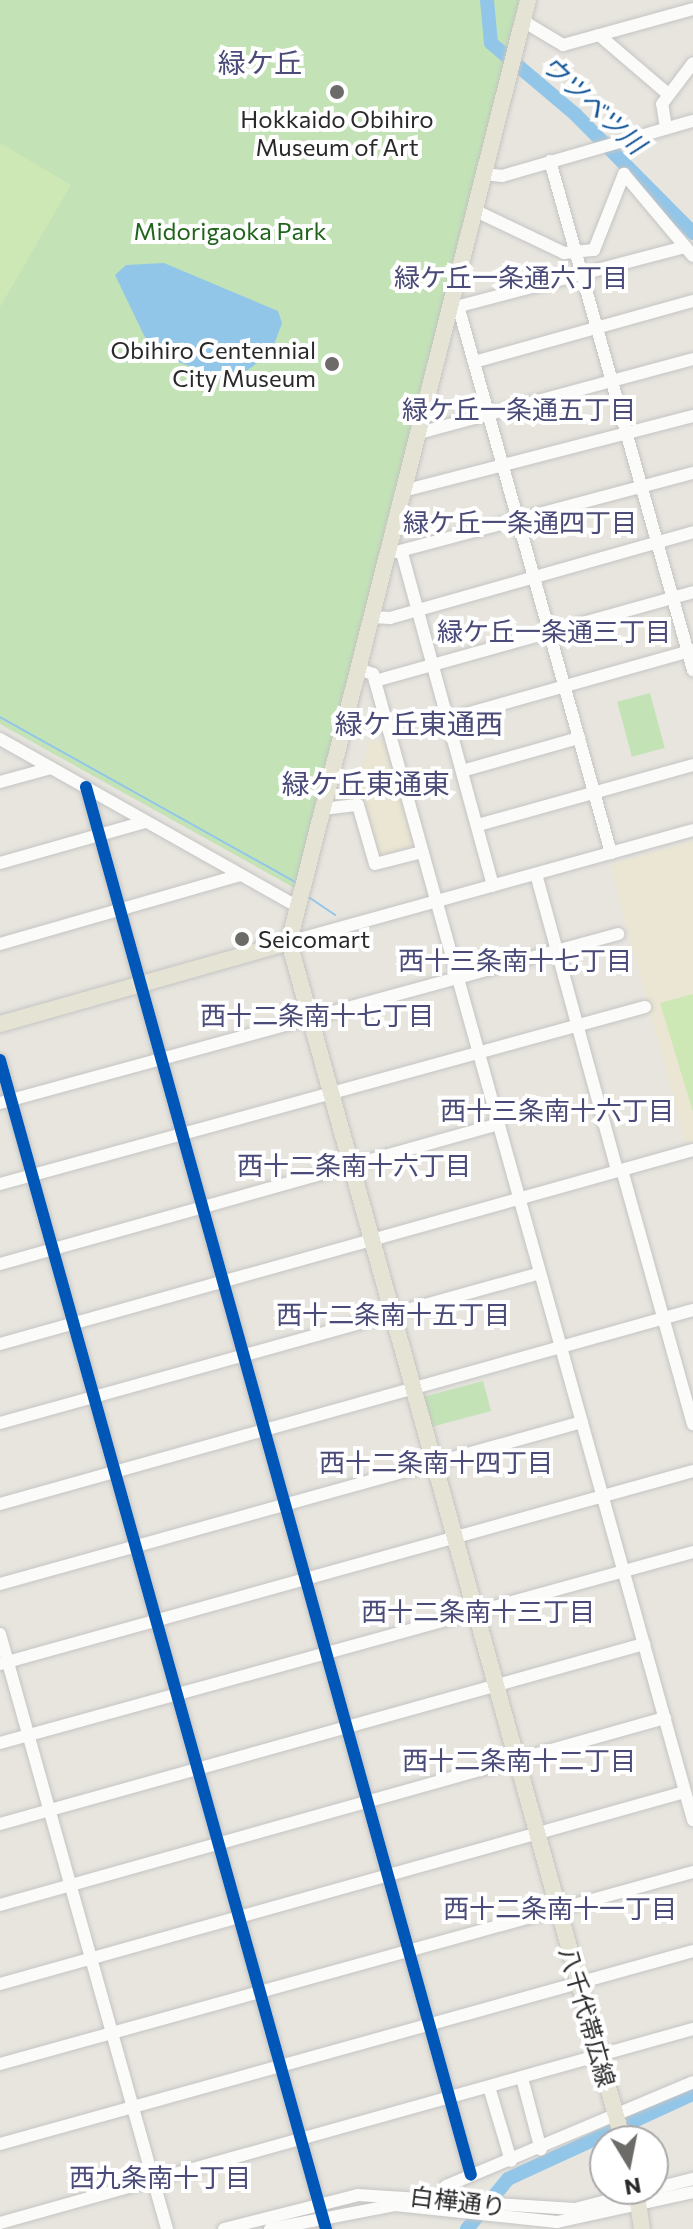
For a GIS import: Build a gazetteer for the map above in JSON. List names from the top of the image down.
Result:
{
  "streets": {
    "main road": ["八千代帯広線"],
    "street": ["白樺通り"]
  },
  "districts": [
    "緑ケ丘",
    "緑ケ丘一条通六丁目",
    "緑ケ丘一条通五丁目",
    "緑ケ丘一条通四丁目",
    "緑ケ丘一条通三丁目",
    "緑ケ丘東通西",
    "緑ケ丘東通東",
    "西十三条南十七丁目",
    "西十二条南十七丁目",
    "西十三条南十六丁目",
    "西十二条南十六丁目",
    "西十二条南十五丁目",
    "西十二条南十四丁目",
    "西十二条南十三丁目",
    "西十二条南十二丁目",
    "西十二条南十一丁目",
    "西九条南十丁目"
  ],
  "water": ["ウツベツ川"],
  "parks": ["Midorigaoka Park"],
  "places": ["Hokkaido Obihiro Museum of Art", "Obihiro Centennial City Museum", "Seicomart"],
  "north": "bottom"
}
